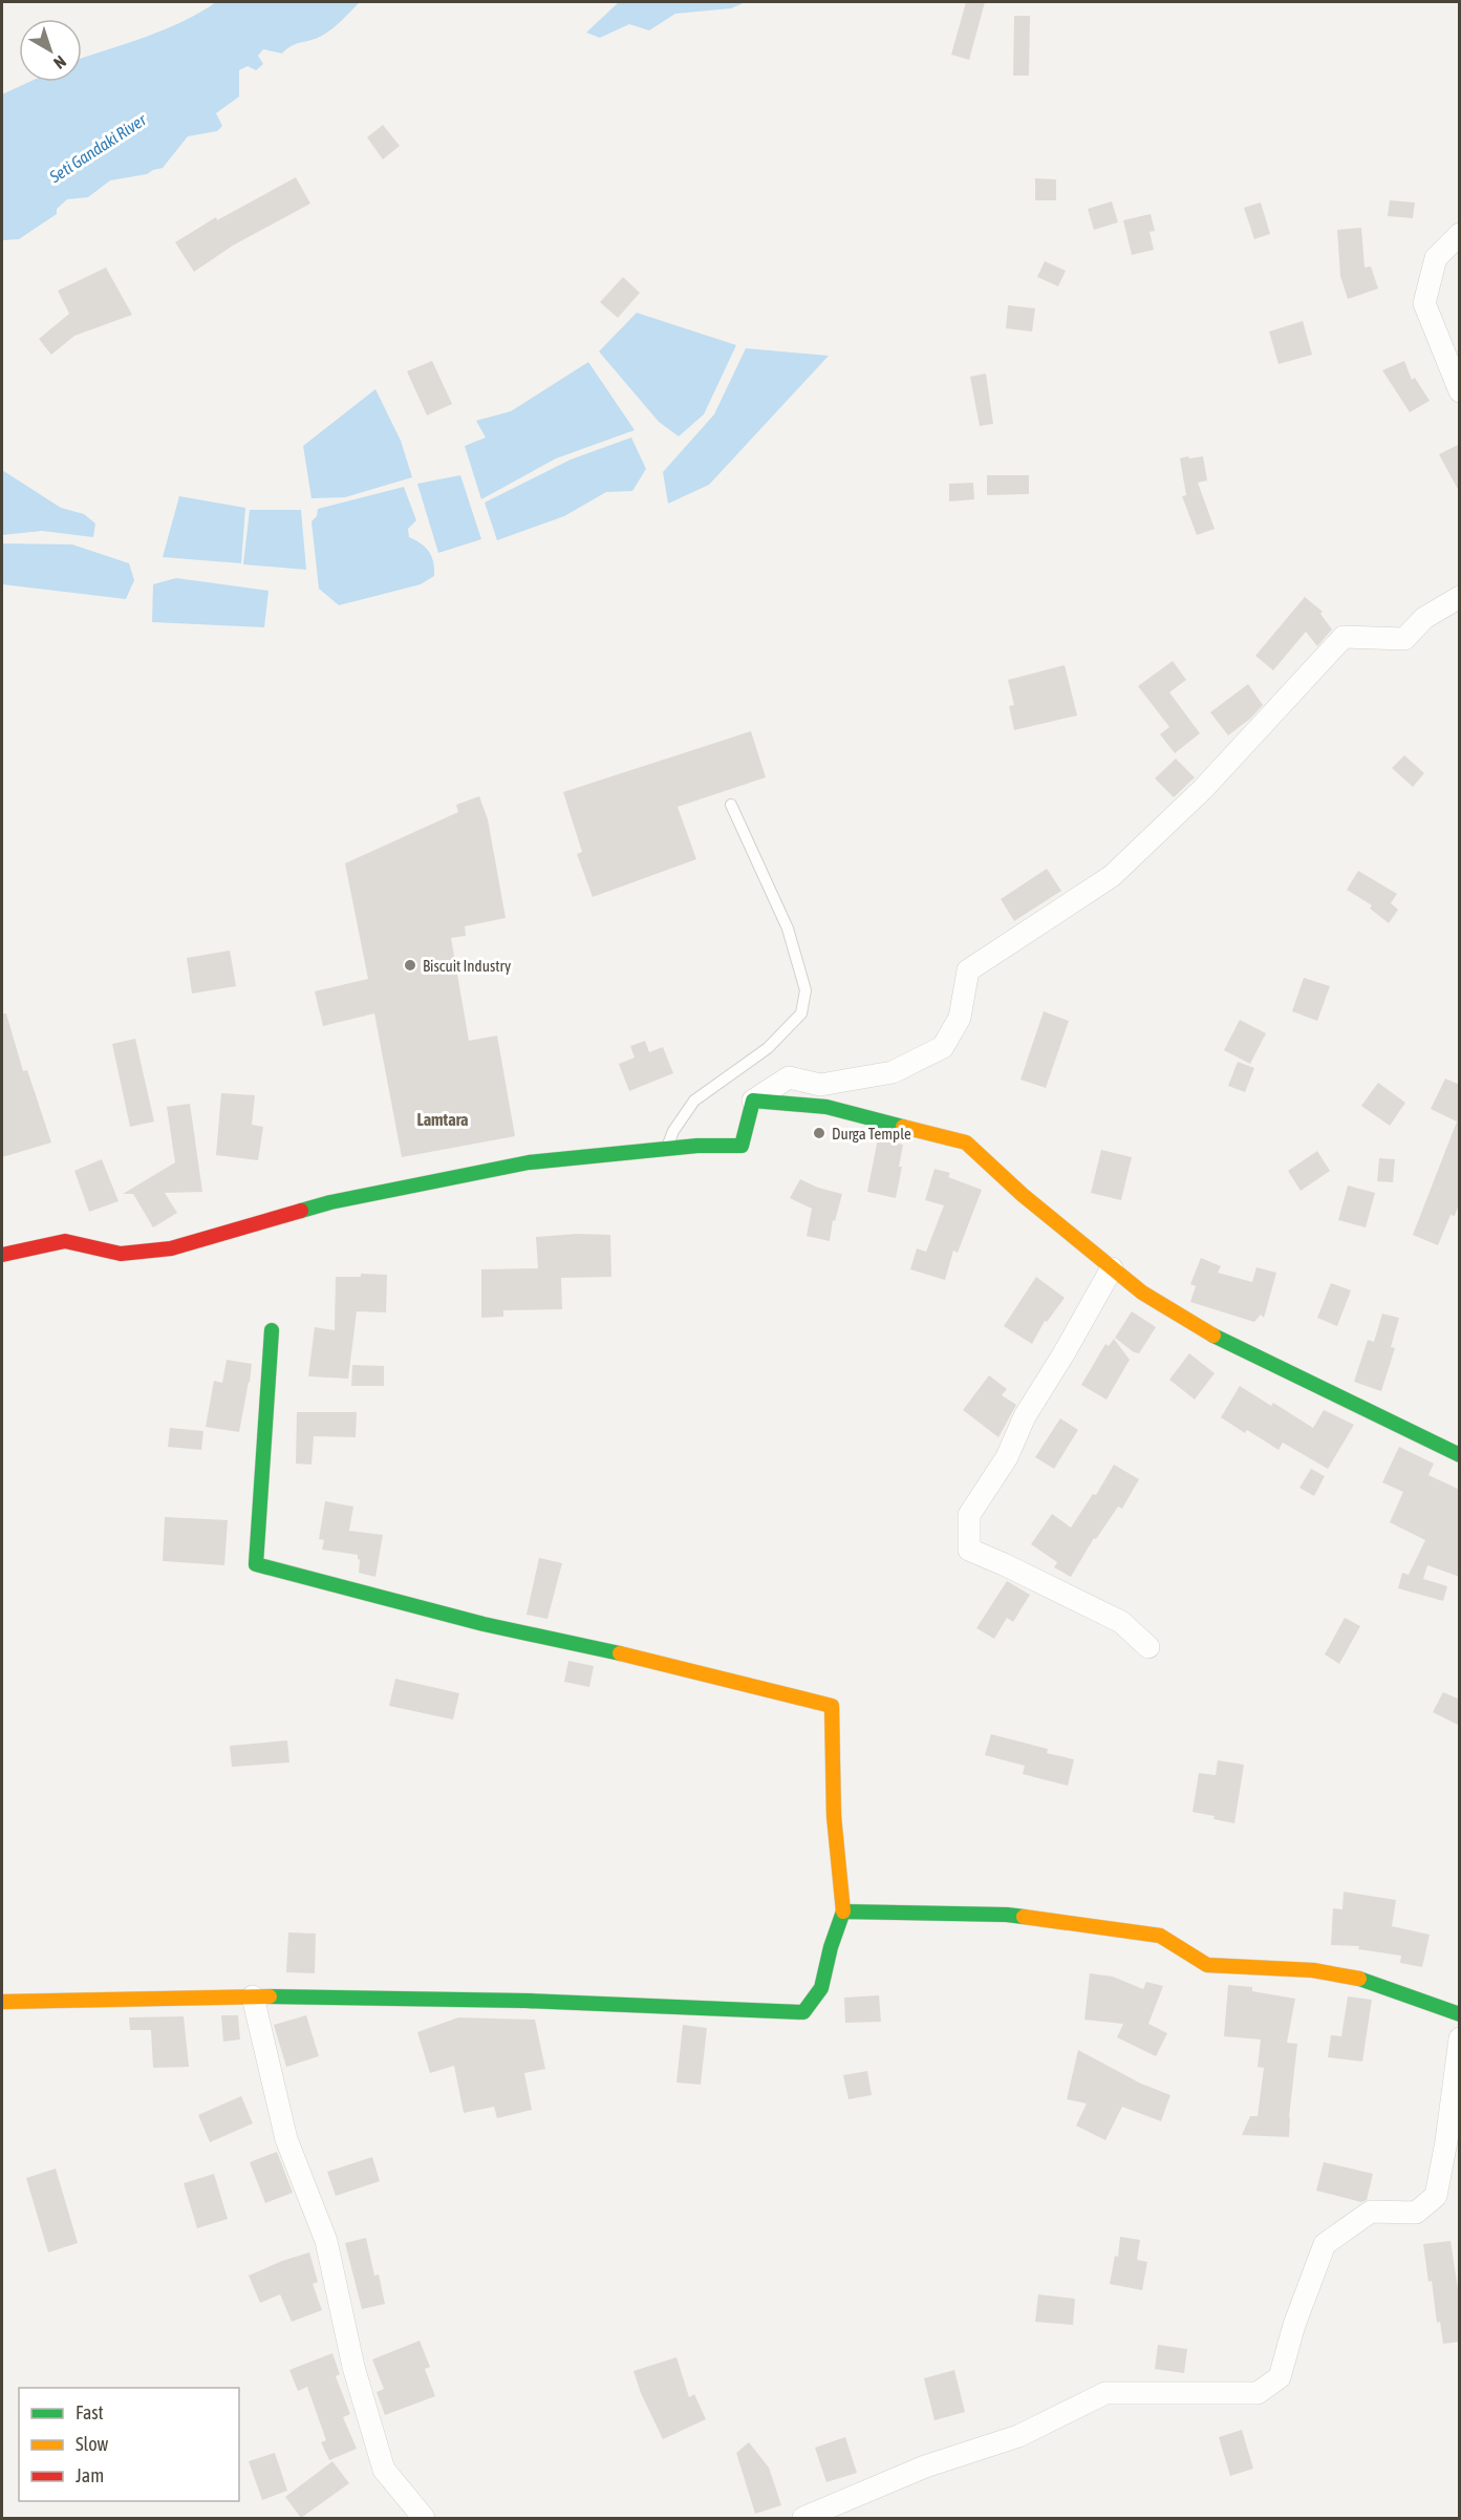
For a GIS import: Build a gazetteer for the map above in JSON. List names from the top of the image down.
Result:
{
  "districts": ["Lamtara"],
  "water": ["Seti Gandaki River"],
  "places": ["Biscuit Industry", "Durga Temple"],
  "legend": ["Fast", "Slow", "Jam"],
  "north": "bottom right"
}
